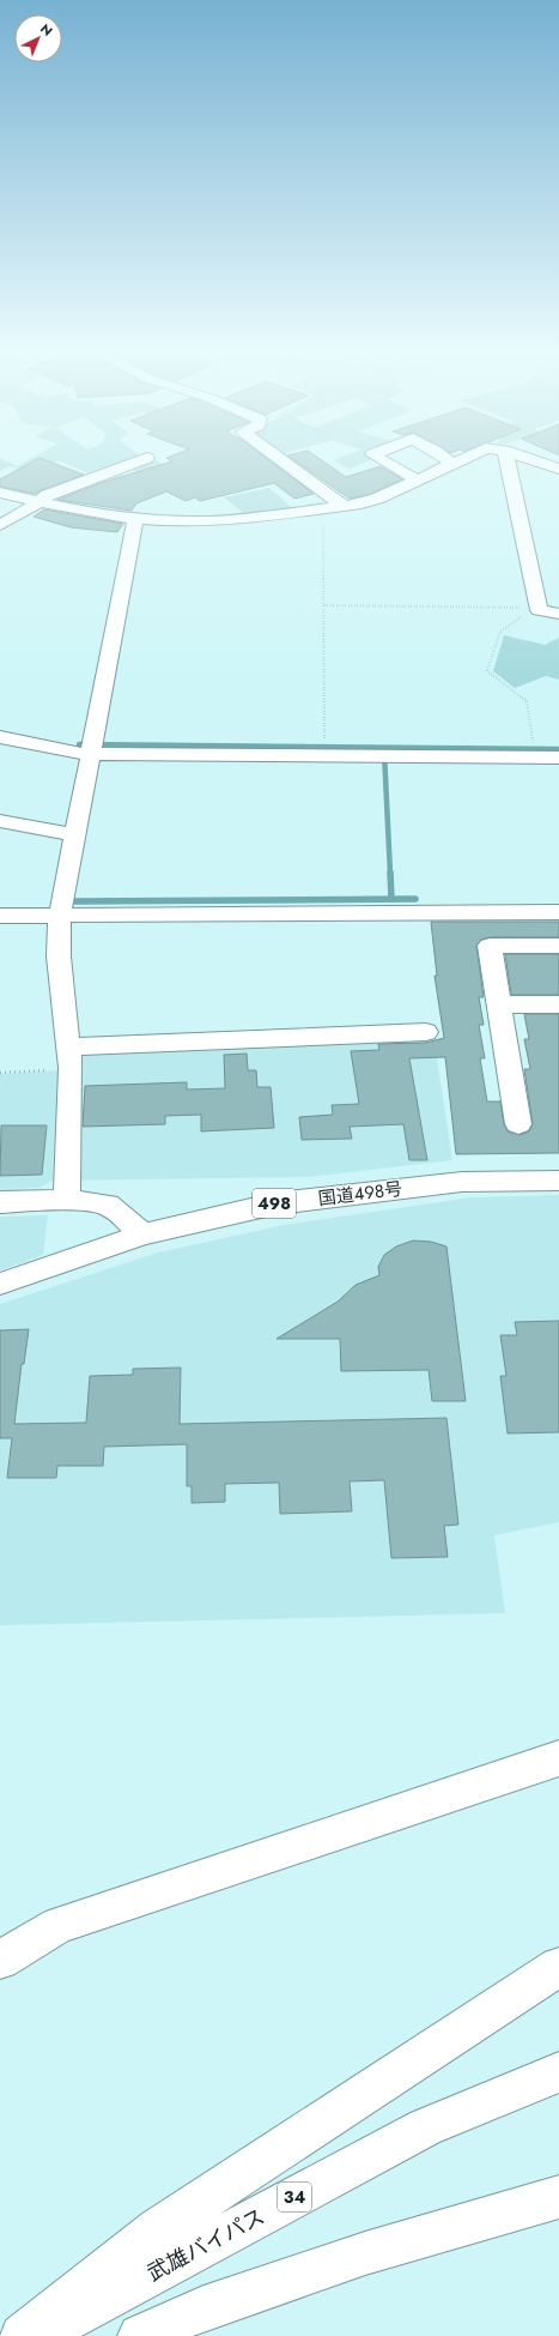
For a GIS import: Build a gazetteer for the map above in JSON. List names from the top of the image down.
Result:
{
  "streets": {
    "main road": [
      "国道498号",
      "498",
      "34",
      "武雄バイパス"
    ]
  },
  "north": "top right"
}
